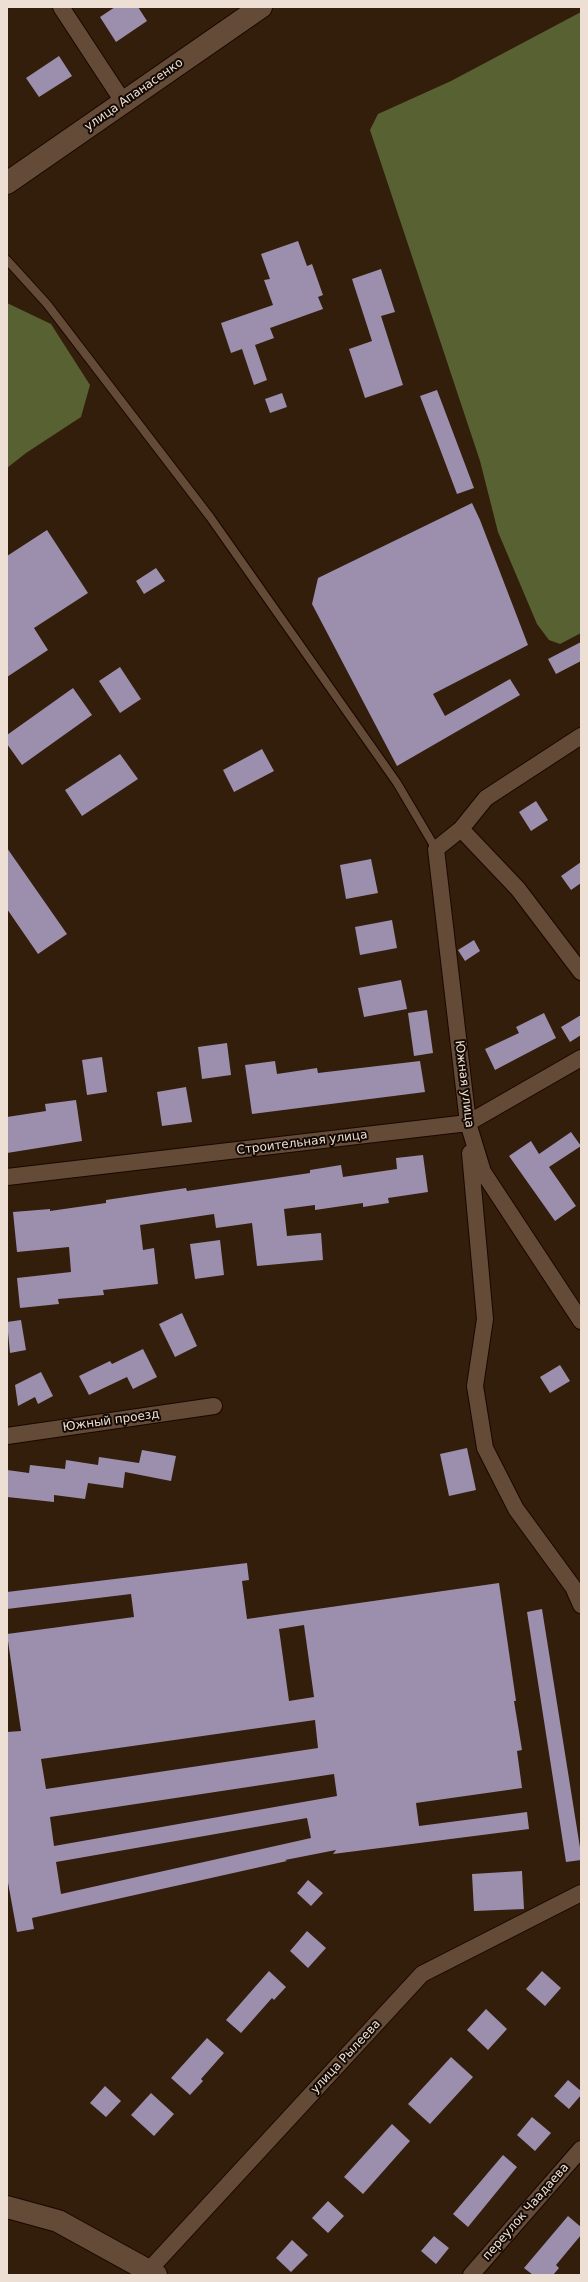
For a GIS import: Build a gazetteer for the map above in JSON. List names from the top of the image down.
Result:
{
  "streets": {
    "main road": ["улица Апанасенко"],
    "street": [
      "Южная улица",
      "Строительная улица",
      "Южный проезд",
      "улица Рылеева",
      "переулок Чаадаева"
    ]
  },
  "crossings": [
    ["Южная улица", "Строительная улица"]
  ]
}
